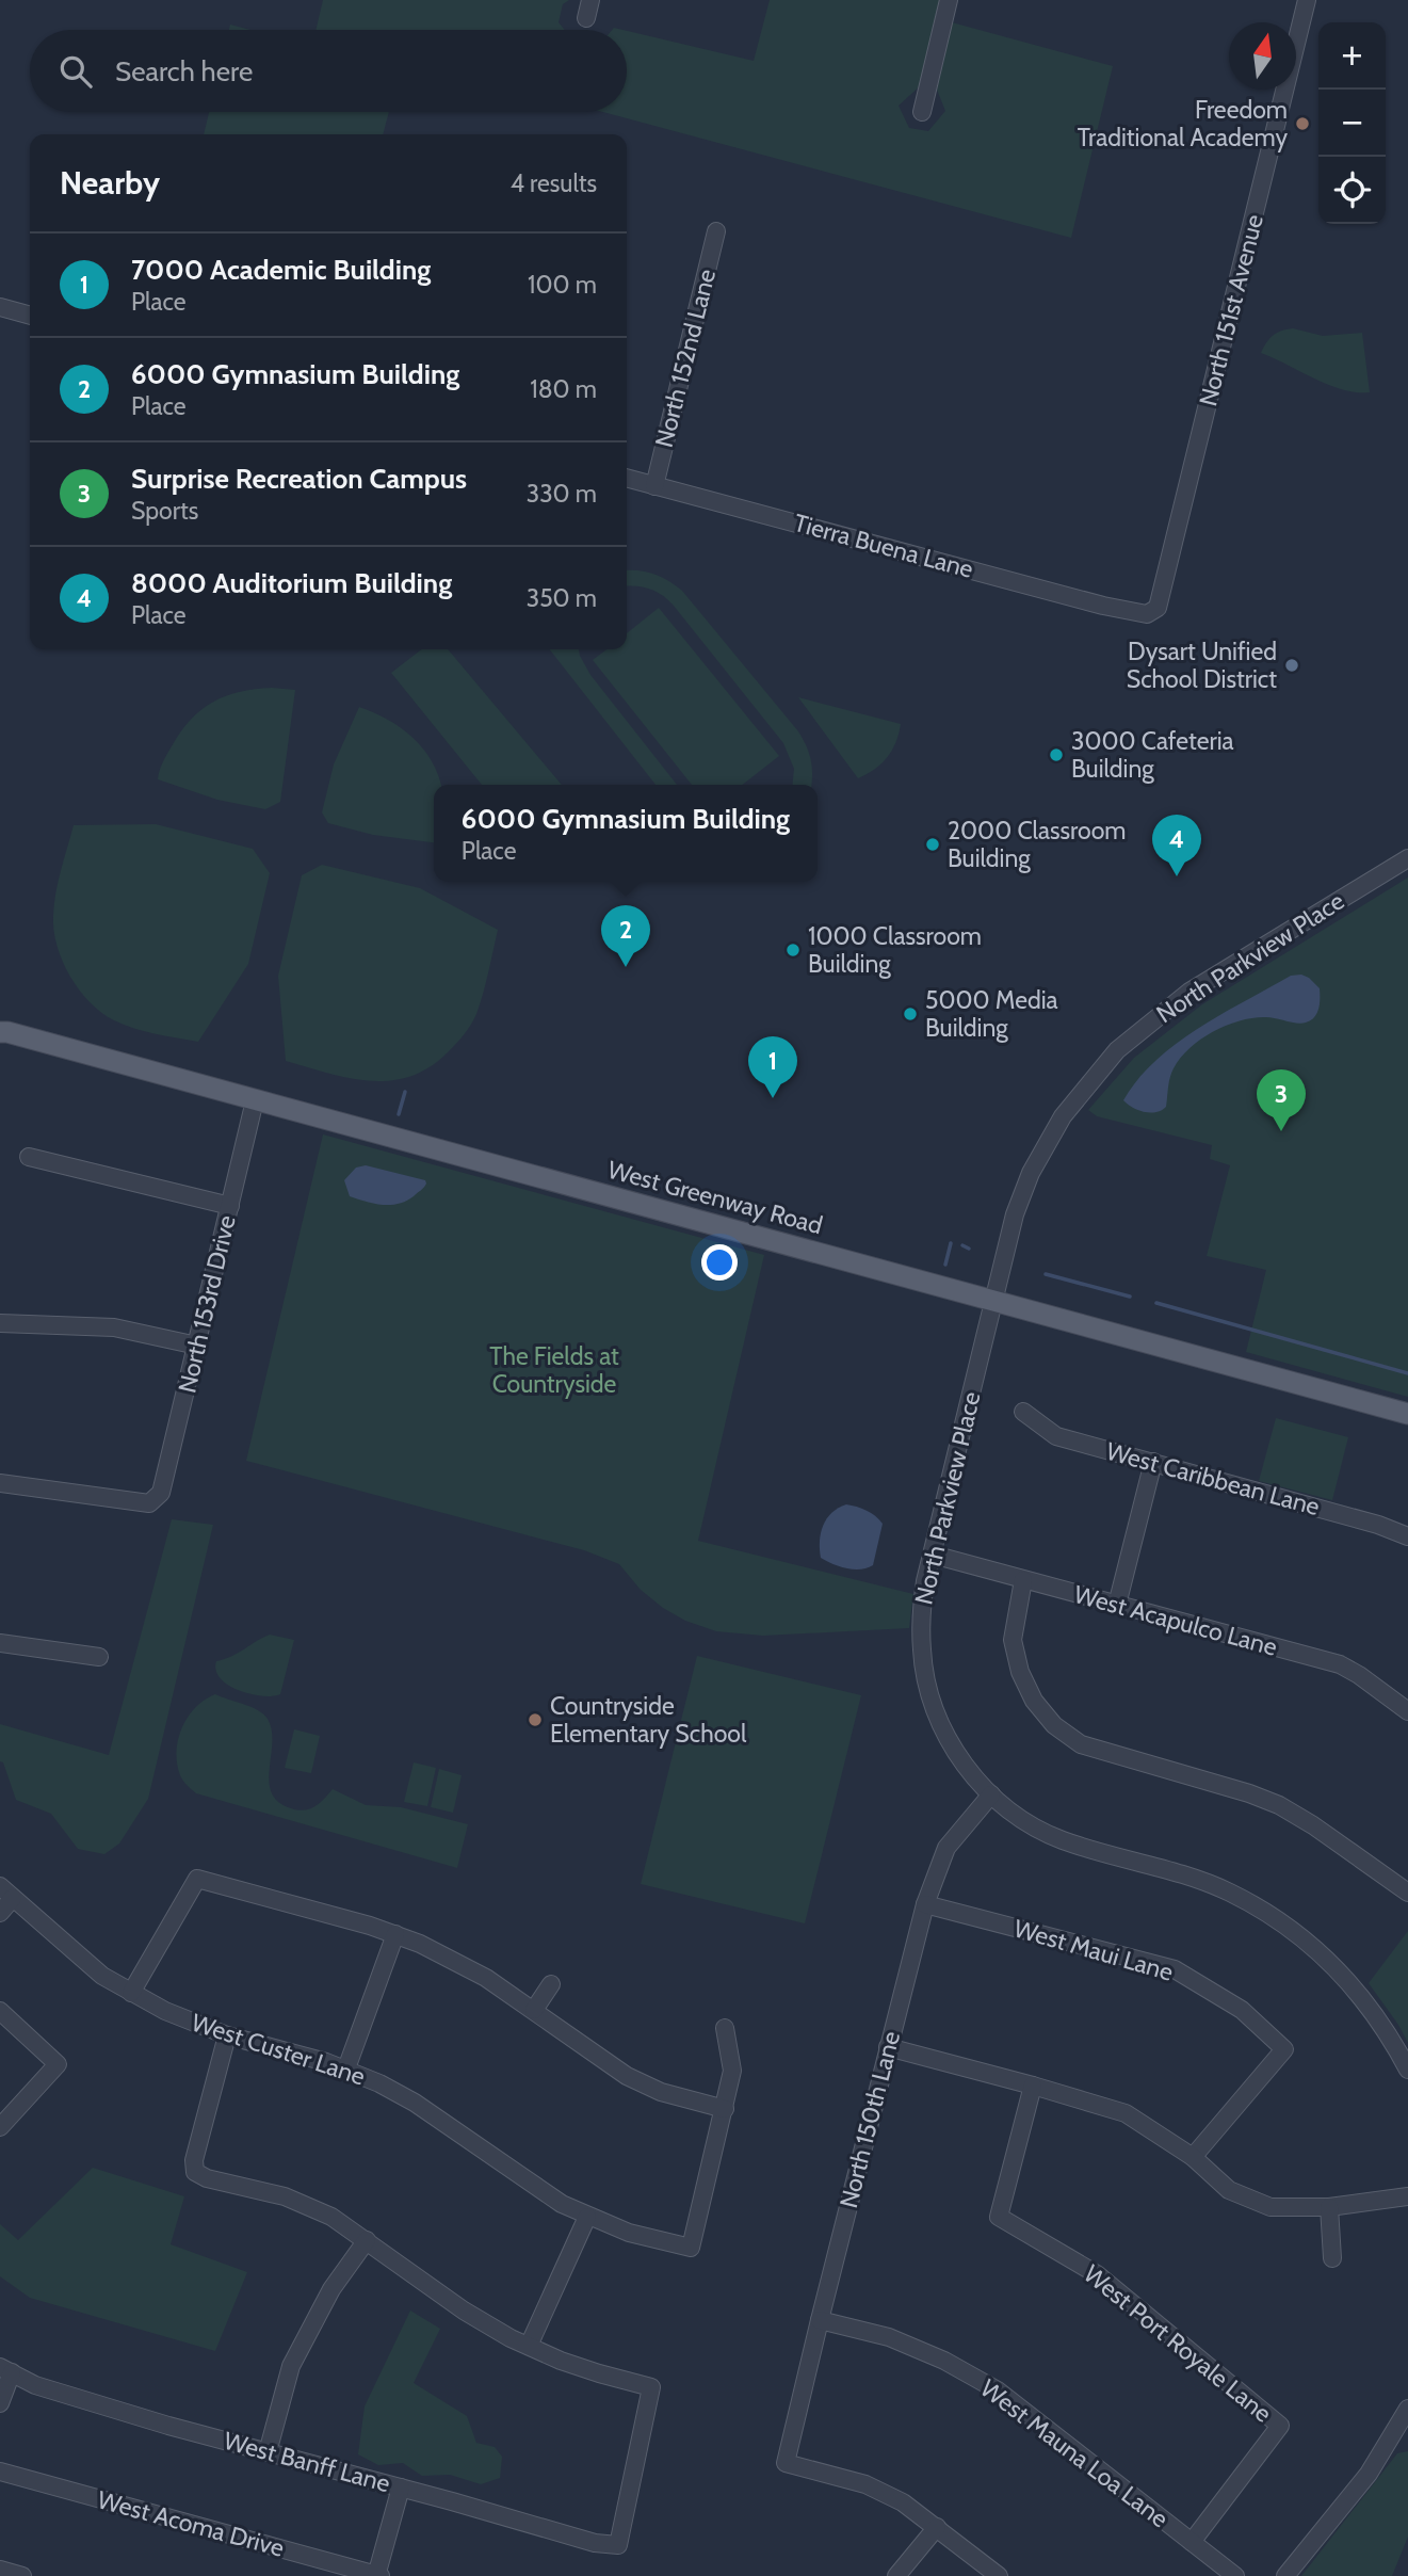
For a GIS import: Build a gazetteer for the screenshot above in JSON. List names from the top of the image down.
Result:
{
  "streets": {
    "main road": ["West Greenway Road"],
    "street": [
      "North 151st Avenue",
      "North 152nd Lane",
      "Tierra Buena Lane",
      "North Parkview Place",
      "North 153rd Drive",
      "West Caribbean Lane",
      "West Acapulco Lane",
      "West Maui Lane",
      "West Custer Lane",
      "North 150th Lane",
      "West Port Royale Lane",
      "West Mauna Loa Lane",
      "West Banff Lane",
      "West Acoma Drive"
    ]
  },
  "crossings": [
    ["North 151st Avenue", "Tierra Buena Lane"],
    ["North 152nd Lane", "Tierra Buena Lane"],
    ["North Parkview Place", "West Greenway Road"],
    ["North Parkview Place", "West Acapulco Lane"],
    ["North Parkview Place", "North 150th Lane"],
    ["West Greenway Road", "North 153rd Drive"],
    ["West Maui Lane", "North 150th Lane"],
    ["North 150th Lane", "West Mauna Loa Lane"],
    ["West Port Royale Lane", "West Mauna Loa Lane"]
  ],
  "parks": ["The Fields at Countryside"],
  "places": [
    "Freedom Traditional Academy",
    "Dysart Unified School District",
    "3000 Cafeteria Building",
    "2000 Classroom Building",
    "1000 Classroom Building",
    "5000 Media Building",
    "Countryside Elementary School"
  ],
  "north": "top",
  "page": {
    "map_buttons": ["+", "−"],
    "search": "Search here",
    "heading": ["Nearby", "4 results"],
    "list": [
      {
        "mark": "1",
        "name": "7000 Academic Building",
        "note": "Place",
        "value": "100 m"
      },
      {
        "mark": "2",
        "name": "6000 Gymnasium Building",
        "note": "Place",
        "value": "180 m"
      },
      {
        "mark": "3",
        "name": "Surprise Recreation Campus",
        "note": "Sports",
        "value": "330 m"
      },
      {
        "mark": "4",
        "name": "8000 Auditorium Building",
        "note": "Place",
        "value": "350 m"
      }
    ],
    "popup": ["6000 Gymnasium Building", "Place"],
    "pins": [
      "4",
      "2",
      "1",
      "3"
    ]
  }
}
